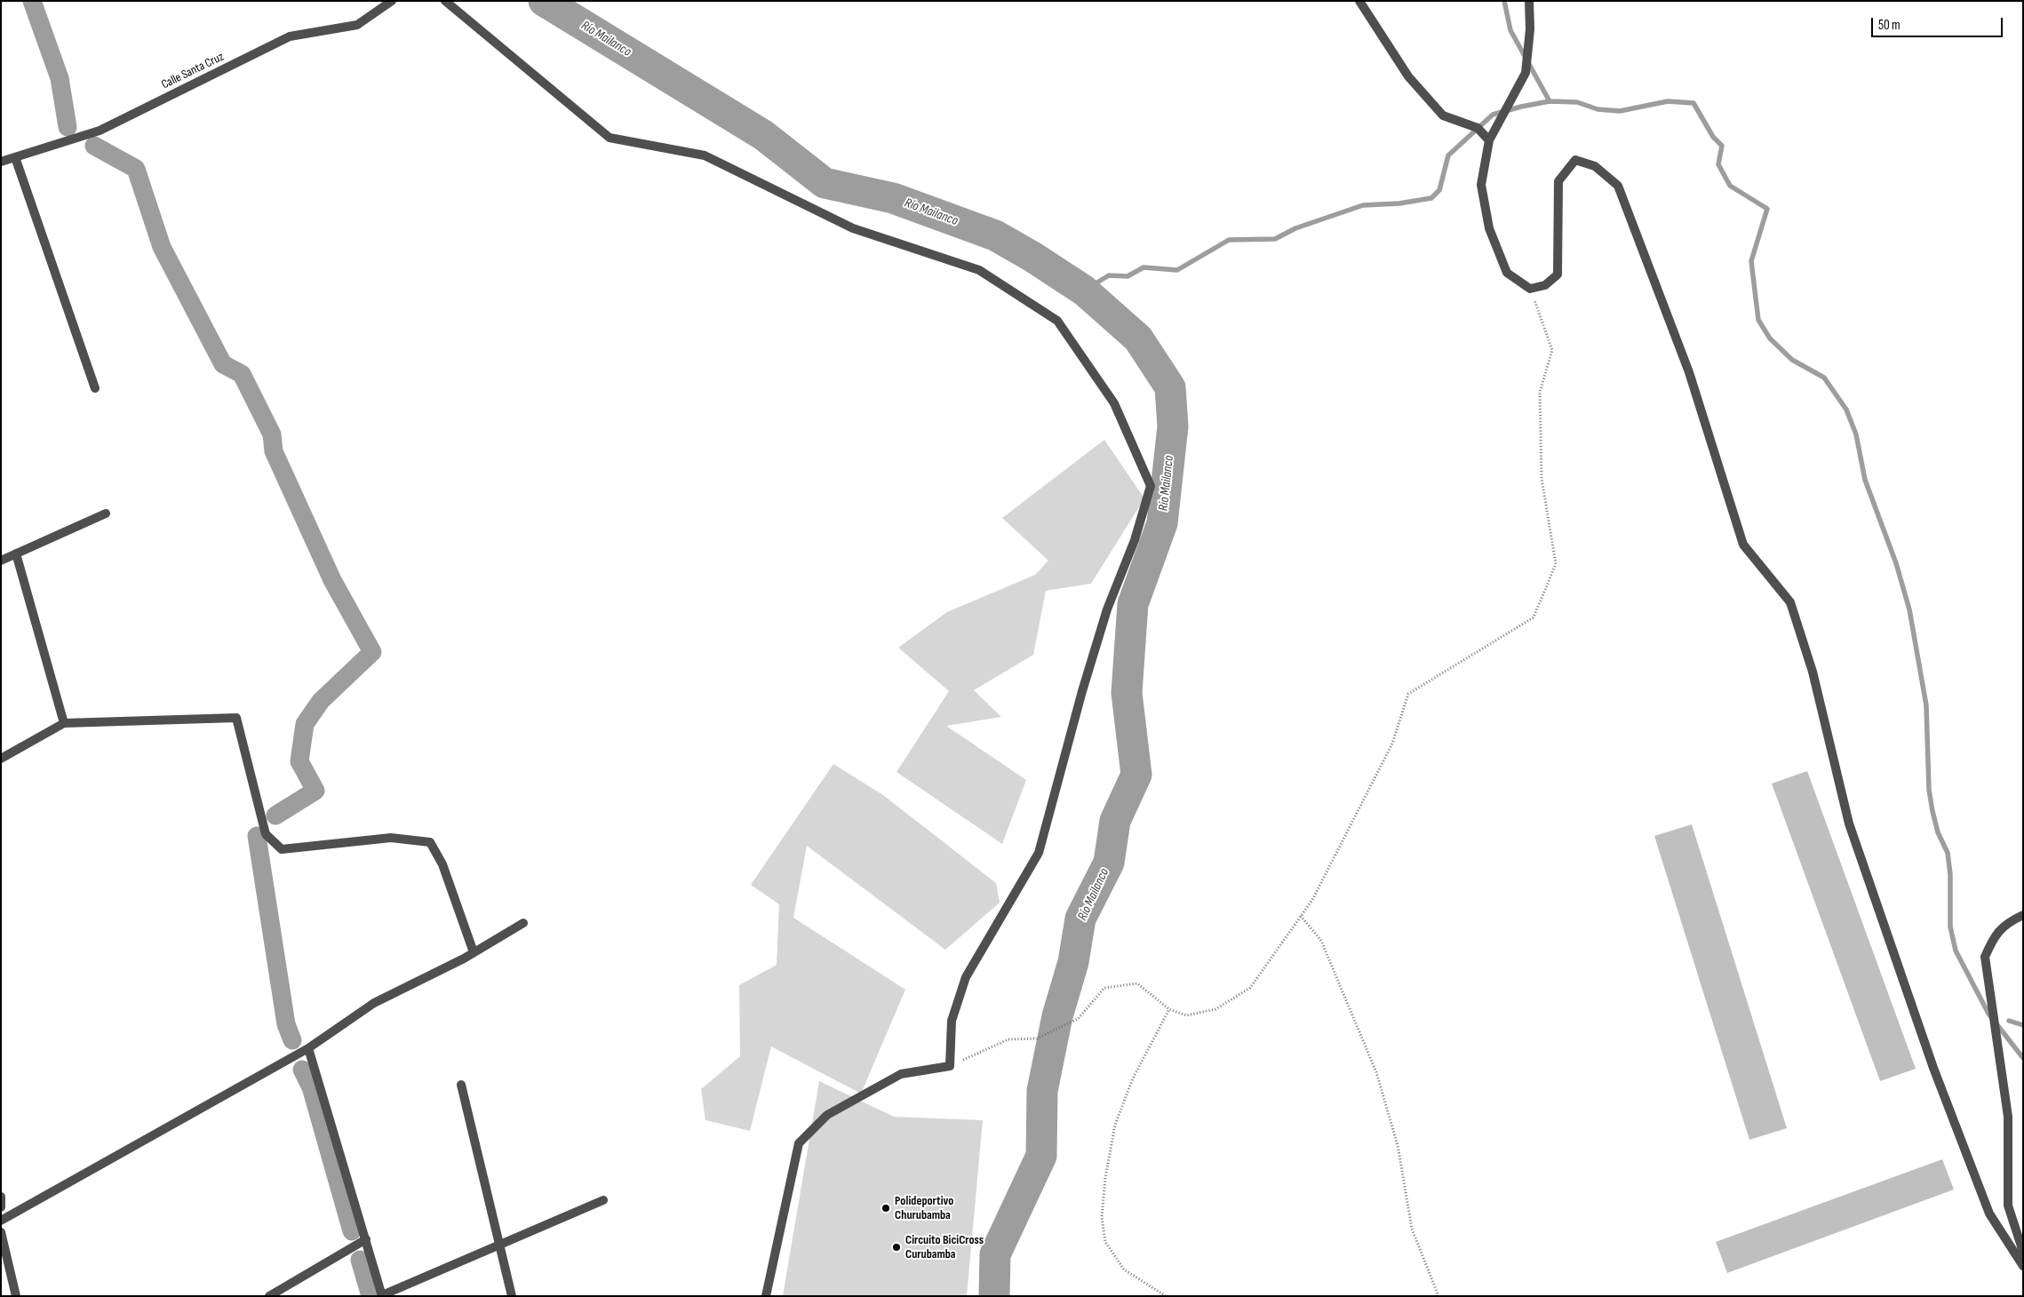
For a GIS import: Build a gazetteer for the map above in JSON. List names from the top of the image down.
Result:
{
  "streets": {
    "street": ["Calle Santa Cruz"]
  },
  "water": ["Río Mailanco"],
  "places": ["Polideportivo Churubamba", "Circuito BiciCross Curubamba"],
  "scale_bar": "50 m"
}
